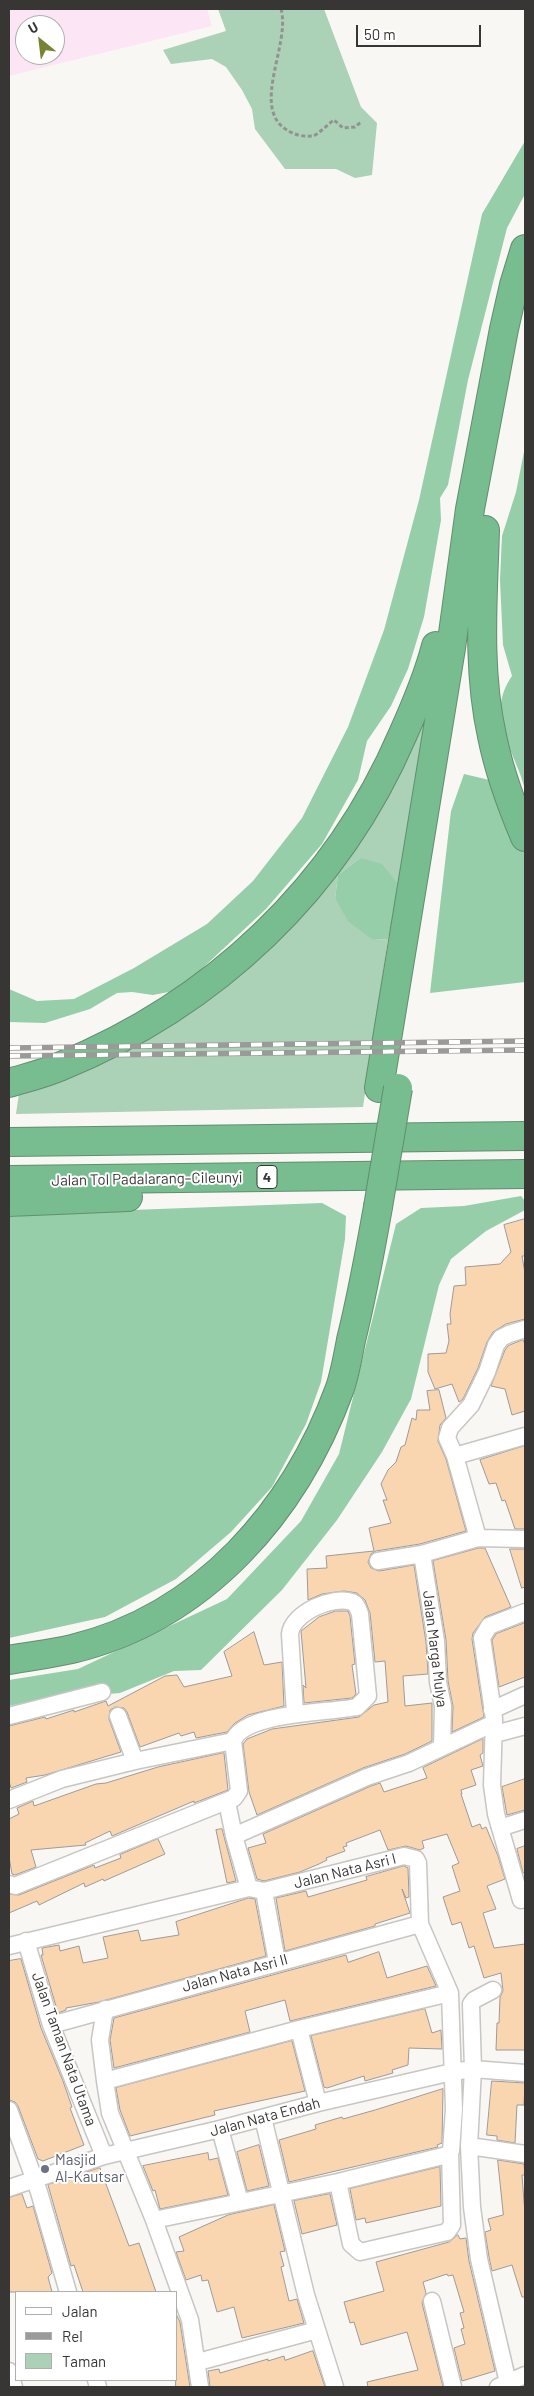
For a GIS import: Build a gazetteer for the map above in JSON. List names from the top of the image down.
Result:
{
  "streets": {
    "highway": ["4", "Jalan Tol Padalarang–Cileunyi"],
    "street": [
      "Jalan Marga Mulya",
      "Jalan Nata Asri I",
      "Jalan Nata Asri II",
      "Jalan Taman Nata Utama",
      "Jalan Nata Endah"
    ]
  },
  "crossings": [
    ["Jalan Nata Asri I", "Jalan Nata Asri II"],
    ["Jalan Nata Asri I", "Jalan Nata Endah"],
    ["Jalan Nata Asri II", "Jalan Taman Nata Utama"],
    ["Jalan Taman Nata Utama", "Jalan Nata Endah"]
  ],
  "places": ["Masjid Al-Kautsar"],
  "legend": ["Jalan", "Rel", "Taman"],
  "scale_bar": "50 m",
  "north": "top left"
}
